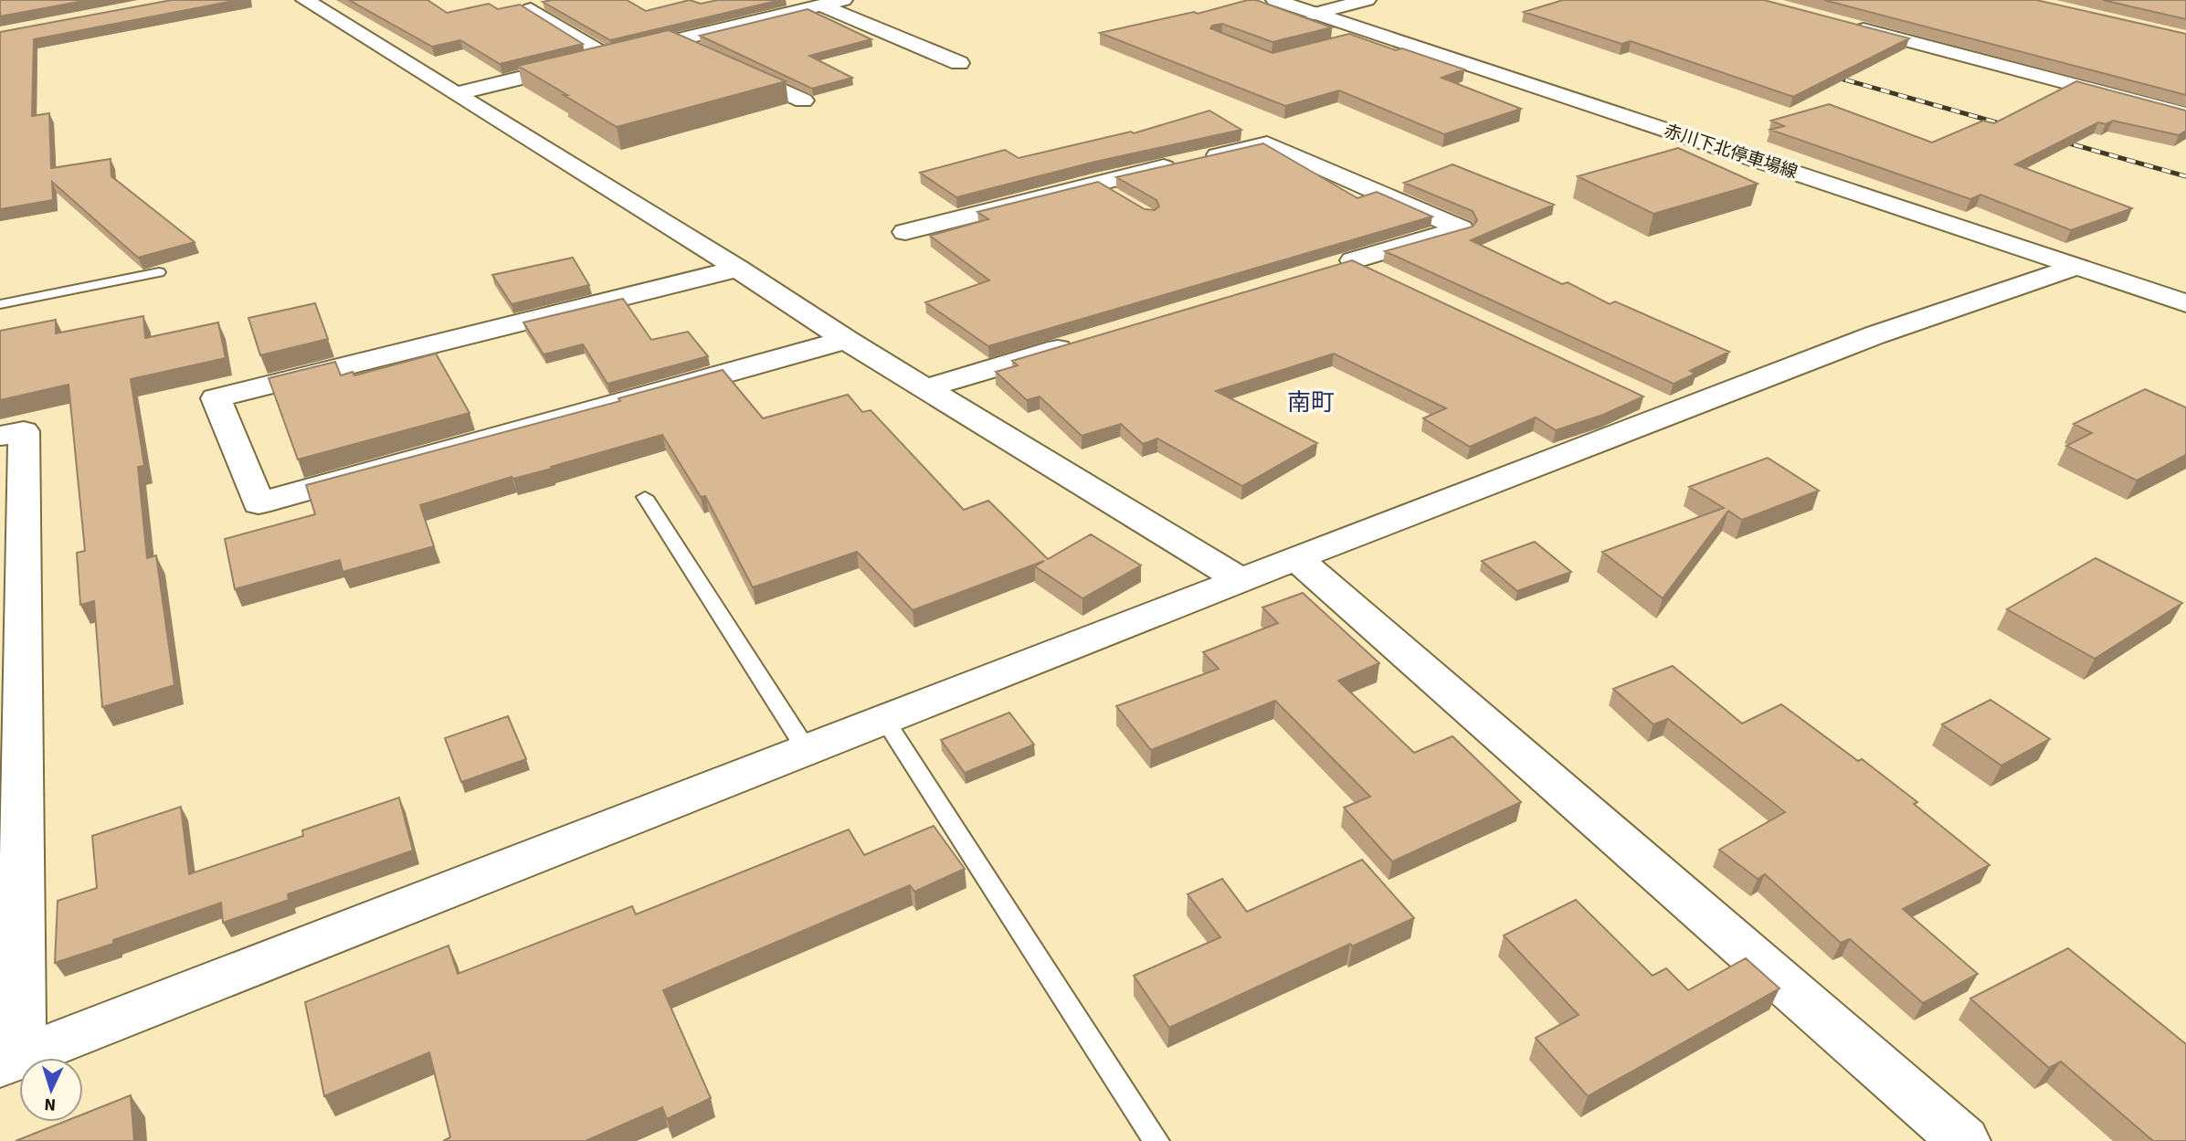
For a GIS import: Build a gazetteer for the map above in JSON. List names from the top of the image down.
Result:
{
  "streets": {
    "street": ["赤川下北停車場線"]
  },
  "districts": ["南町"],
  "north": "bottom"
}
